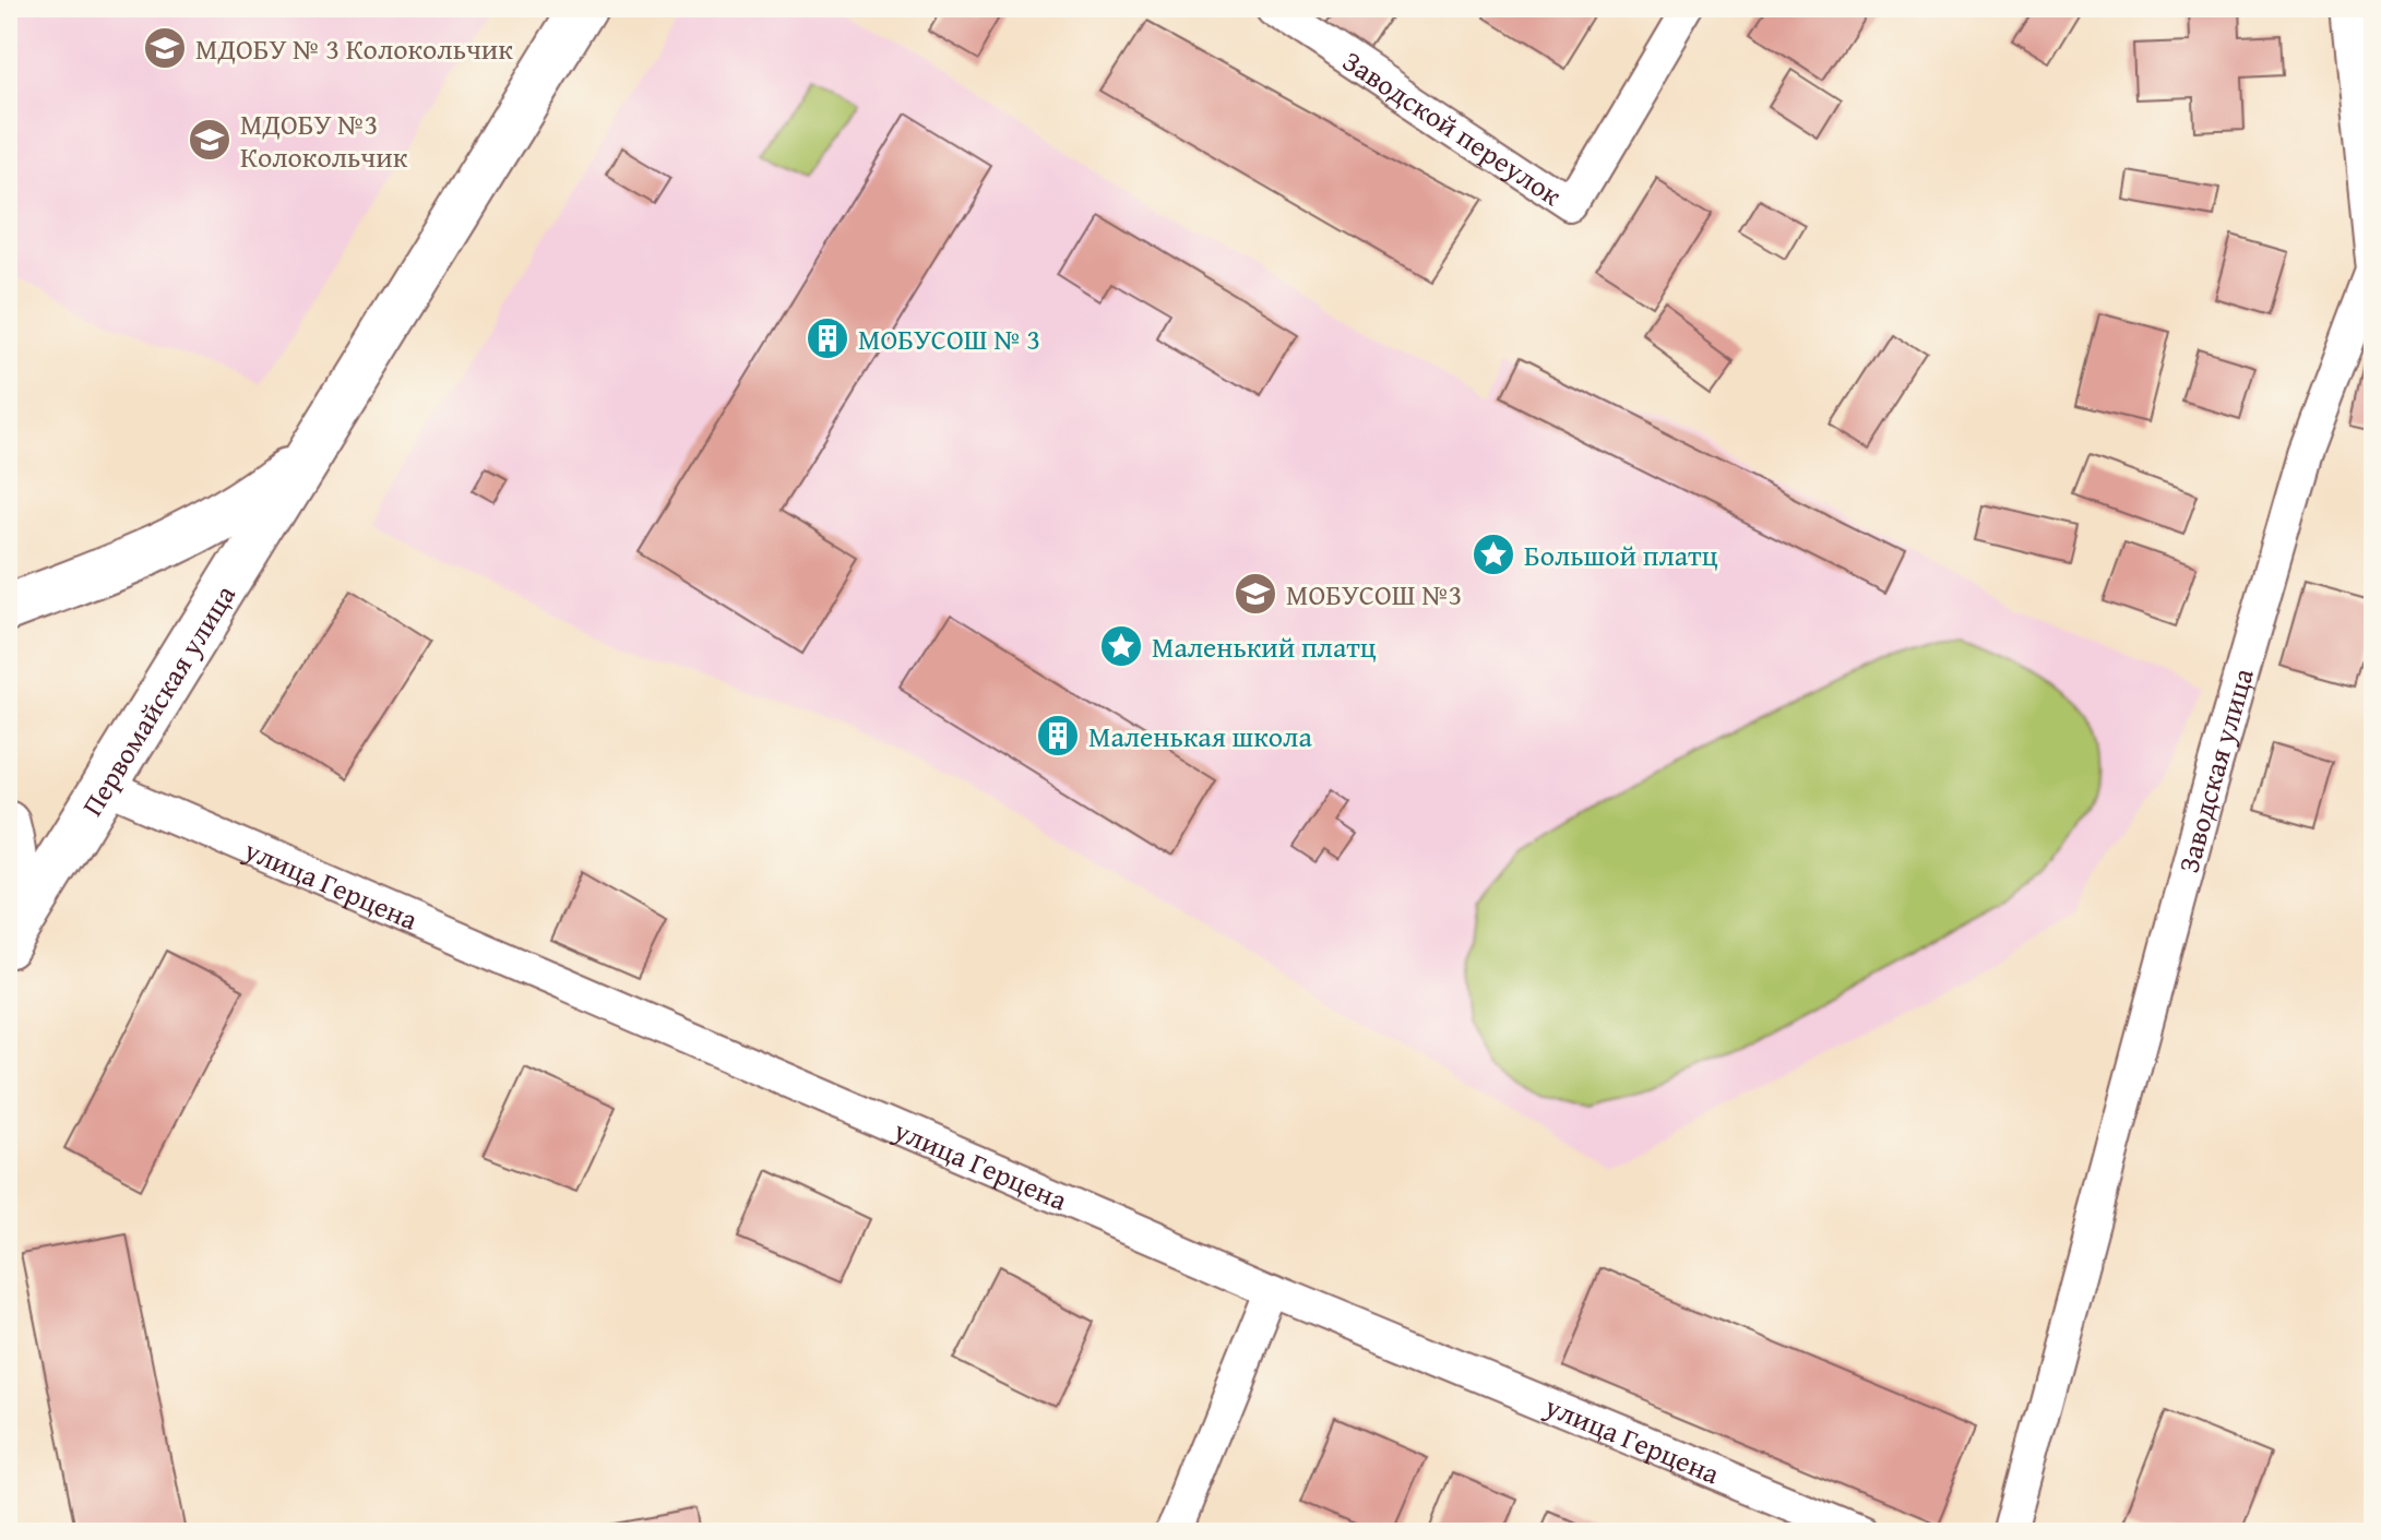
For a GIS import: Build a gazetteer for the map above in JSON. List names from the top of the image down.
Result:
{
  "streets": {
    "main road": ["Первомайская улица"],
    "street": ["Заводской переулок", "Заводская улица", "улица Герцена"]
  },
  "crossings": [
    ["Первомайская улица", "улица Герцена"]
  ],
  "places": {
    "school or university": ["МДОБУ № 3 Колокольчик", "МДОБУ №3 Колокольчик", "МОБУСОШ №3"],
    "building": ["МОБУСОШ № 3", "Маленькая школа"],
    "place": ["Большой платц", "Маленький платц"]
  }
}
